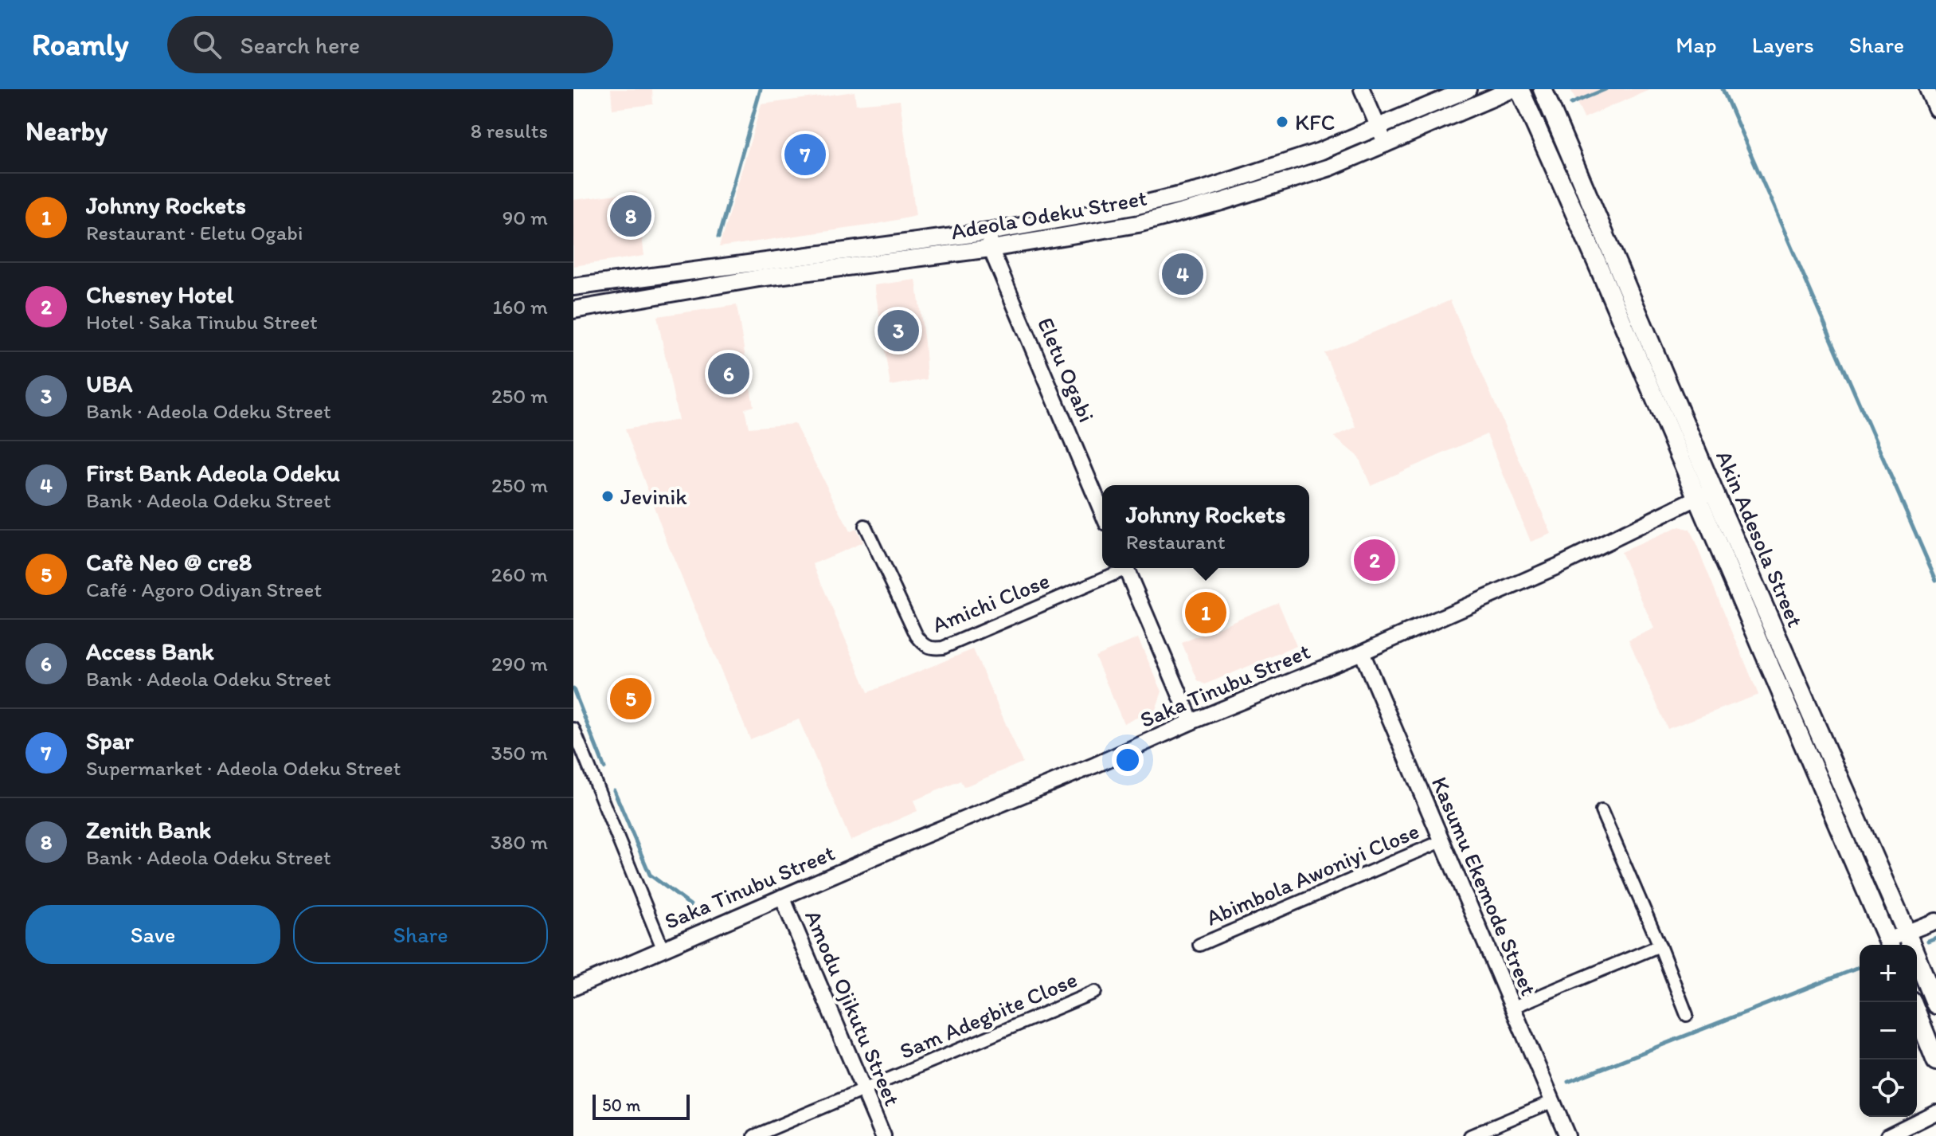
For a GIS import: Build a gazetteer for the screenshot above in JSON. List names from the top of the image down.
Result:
{
  "streets": {
    "main road": ["Adeola Odeku Street", "Akin Adesola Street"],
    "street": [
      "Eletu Ogabi",
      "Amichi Close",
      "Saka Tinubu Street",
      "Abimbola Awoniyi Close",
      "Kasumu Ekemode Street",
      "Amodu Ojikutu Street",
      "Sam Adegbite Close"
    ]
  },
  "crossings": [
    ["Adeola Odeku Street", "Eletu Ogabi"],
    ["Akin Adesola Street", "Saka Tinubu Street"],
    ["Saka Tinubu Street", "Kasumu Ekemode Street"],
    ["Saka Tinubu Street", "Amodu Ojikutu Street"],
    ["Abimbola Awoniyi Close", "Kasumu Ekemode Street"],
    ["Amodu Ojikutu Street", "Sam Adegbite Close"]
  ],
  "places": ["KFC", "Jevinik"],
  "scale_bar": "50 m",
  "page": {
    "header": "Roamly",
    "search": "Search here",
    "nav": ["Map", "Layers", "Share"],
    "heading": ["Nearby", "8 results"],
    "pins": [
      "7",
      "8",
      "4",
      "3",
      "6",
      "2",
      "1",
      "5"
    ],
    "list": [
      {
        "mark": "1",
        "name": "Johnny Rockets",
        "note": "Restaurant · Eletu Ogabi",
        "value": "90 m"
      },
      {
        "mark": "2",
        "name": "Chesney Hotel",
        "note": "Hotel · Saka Tinubu Street",
        "value": "160 m"
      },
      {
        "mark": "3",
        "name": "UBA",
        "note": "Bank · Adeola Odeku Street",
        "value": "250 m"
      },
      {
        "mark": "4",
        "name": "First Bank Adeola Odeku",
        "note": "Bank · Adeola Odeku Street",
        "value": "250 m"
      },
      {
        "mark": "5",
        "name": "Cafè Neo @ cre8",
        "note": "Café · Agoro Odiyan Street",
        "value": "260 m"
      },
      {
        "mark": "6",
        "name": "Access Bank",
        "note": "Bank · Adeola Odeku Street",
        "value": "290 m"
      },
      {
        "mark": "7",
        "name": "Spar",
        "note": "Supermarket · Adeola Odeku Street",
        "value": "350 m"
      },
      {
        "mark": "8",
        "name": "Zenith Bank",
        "note": "Bank · Adeola Odeku Street",
        "value": "380 m"
      }
    ],
    "popup": ["Johnny Rockets", "Restaurant"],
    "buttons": ["Save", "Share"],
    "map_buttons": ["+", "−"],
    "scale": "50 m"
  }
}
